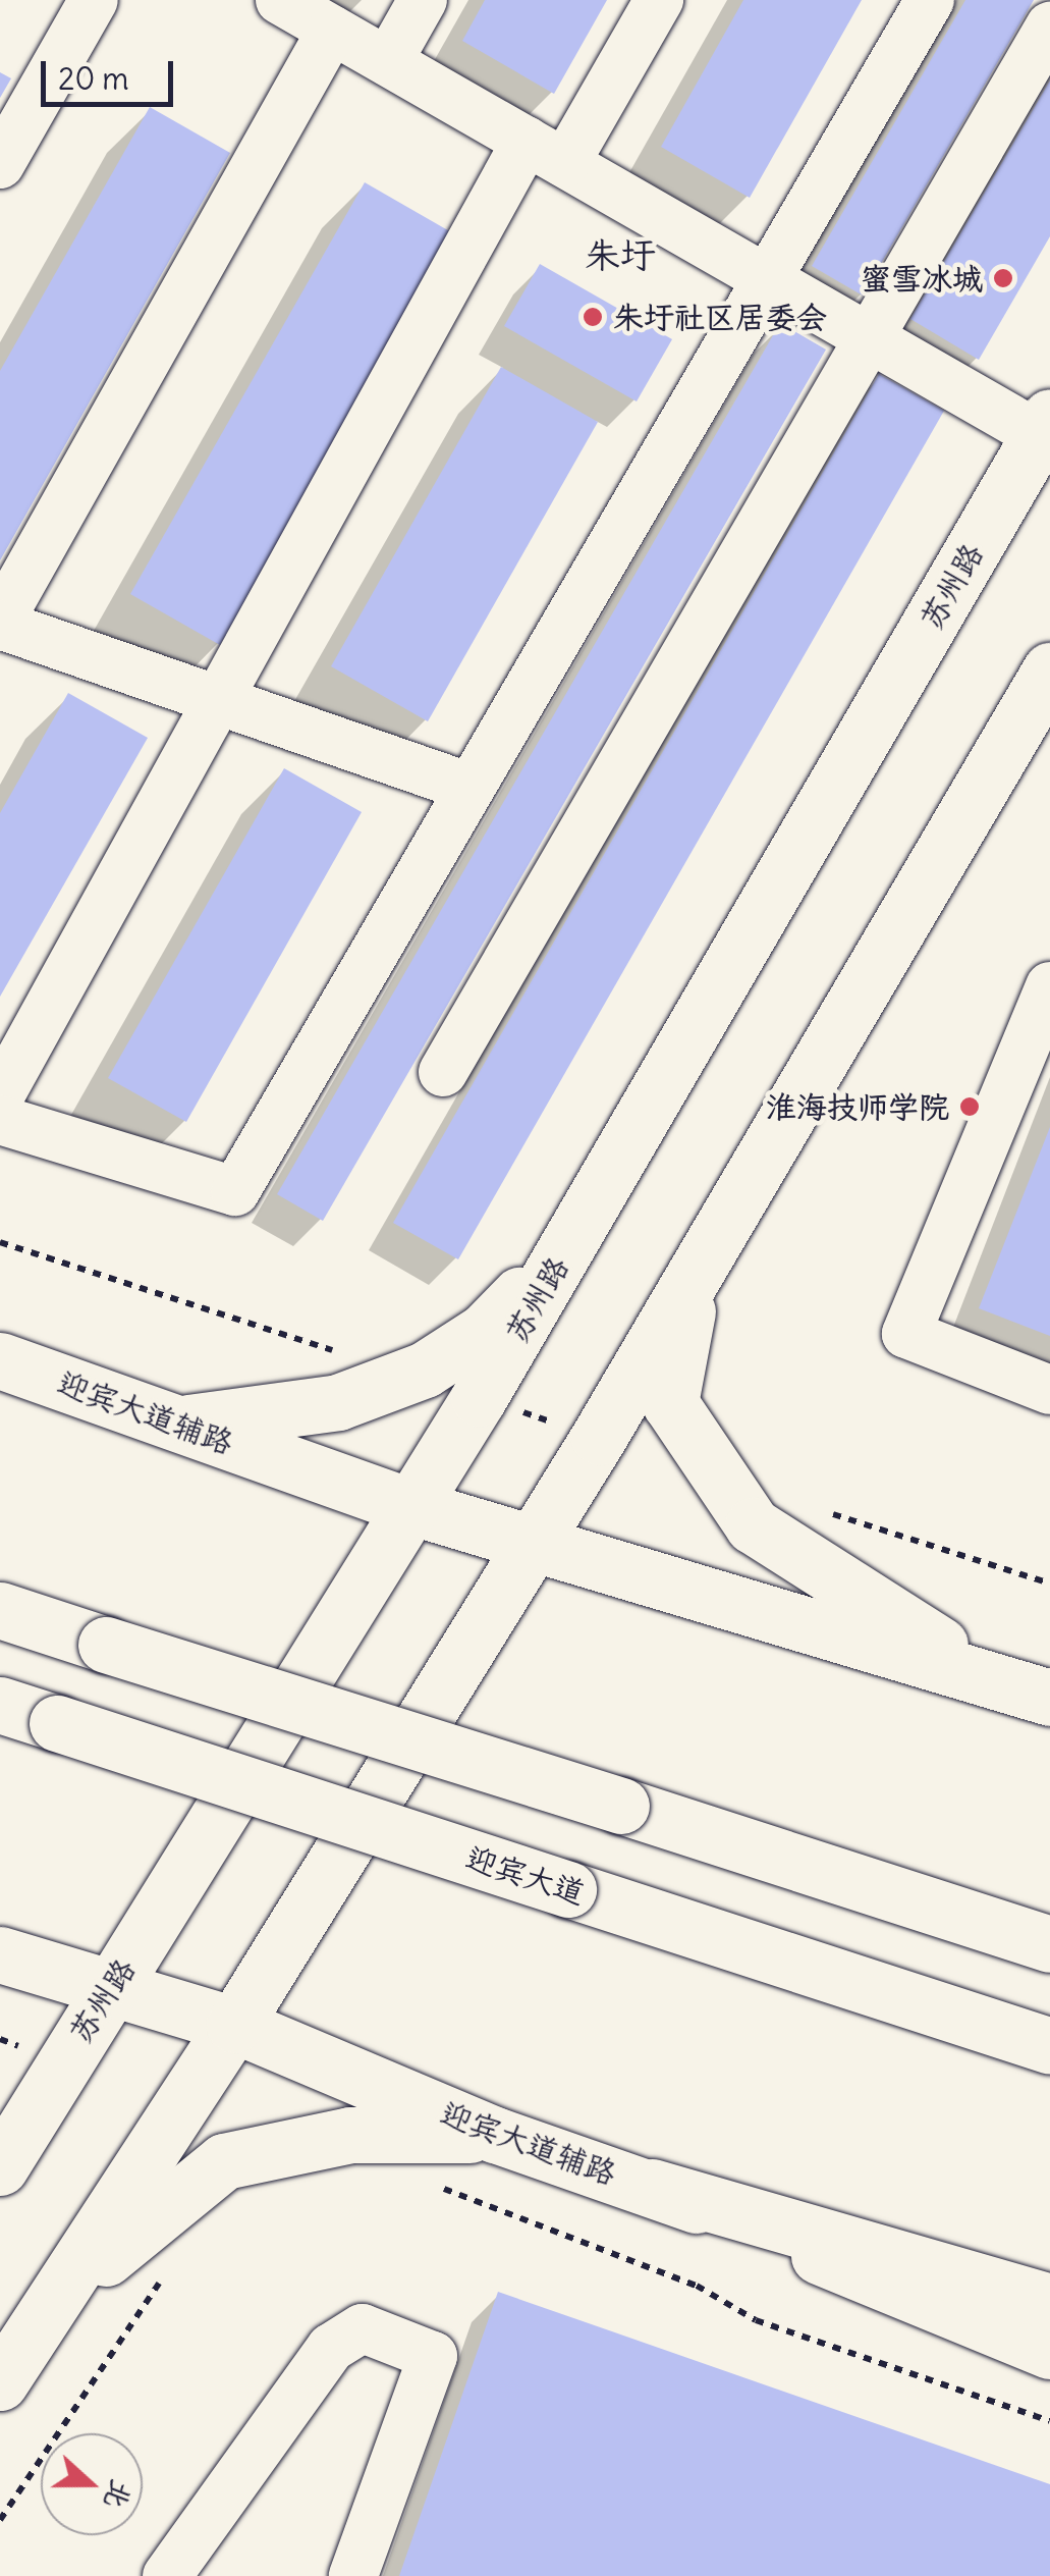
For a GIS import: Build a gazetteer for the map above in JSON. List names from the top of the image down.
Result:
{
  "streets": {
    "main road": ["苏州路", "迎宾大道辅路", "迎宾大道"]
  },
  "crossings": [
    ["苏州路", "迎宾大道辅路"]
  ],
  "districts": ["朱圩"],
  "places": ["蜜雪冰城", "朱圩社区居委会", "淮海技师学院"],
  "scale_bar": "20 m",
  "north": "right"
}
